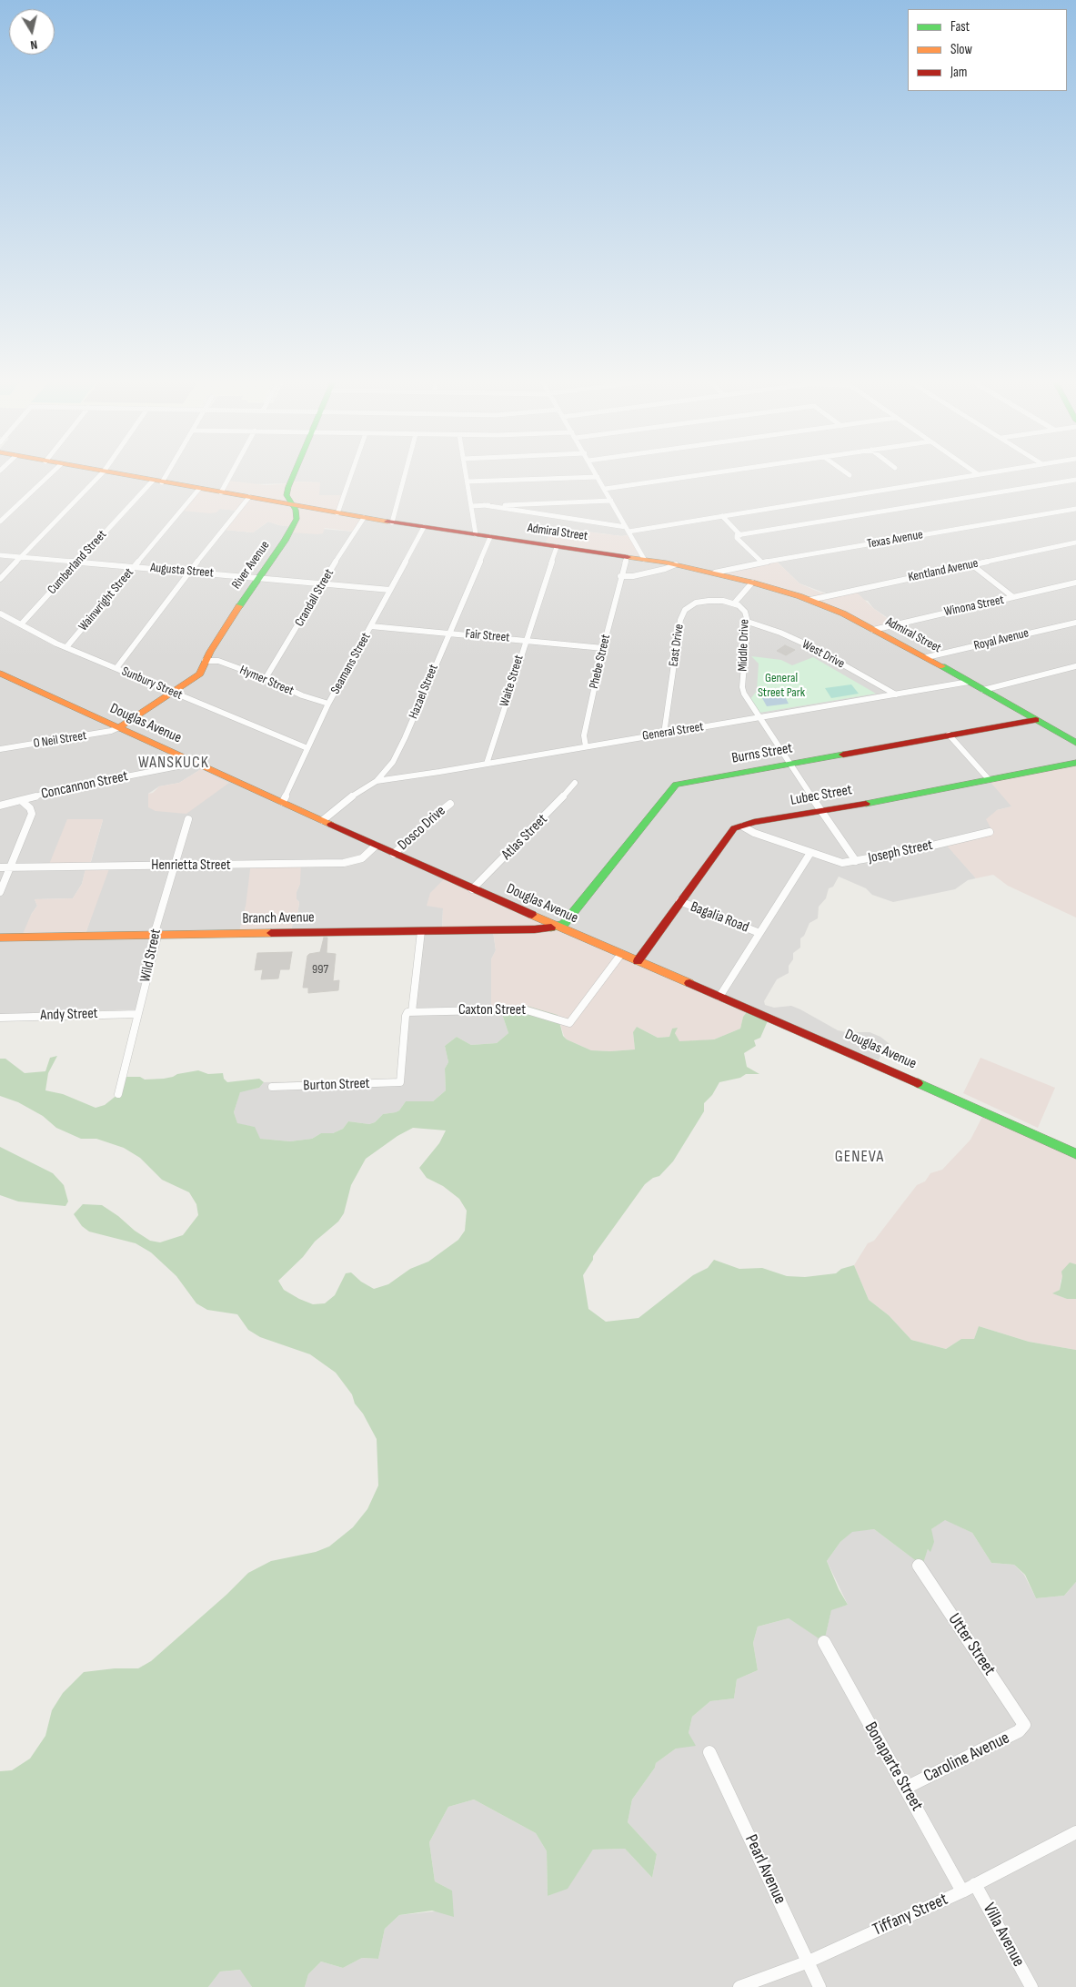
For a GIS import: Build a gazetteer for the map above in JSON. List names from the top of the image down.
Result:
{
  "streets": {
    "main road": [
      "Admiral Street",
      "River Avenue",
      "Douglas Avenue",
      "Burns Street",
      "Lubec Street",
      "Branch Avenue"
    ],
    "street": [
      "Texas Avenue",
      "Cumberland Street",
      "Augusta Street",
      "Kentland Avenue",
      "Crandall Street",
      "Wainwright Street",
      "Winona Street",
      "Fair Street",
      "Royal Avenue",
      "East Drive",
      "Middle Drive",
      "West Drive",
      "Phebe Street",
      "Seamans Street",
      "Hymer Street",
      "Waite Street",
      "Sunbury Street",
      "Hazael Street",
      "General Street",
      "O Neil Street",
      "Concannon Street",
      "Dosco Drive",
      "Atlas Street",
      "Joseph Street",
      "Henrietta Street",
      "Bagalia Road",
      "Wild Street",
      "Caxton Street",
      "Andy Street",
      "Burton Street",
      "Utter Street",
      "Caroline Avenue",
      "Bonaparte Street",
      "Pearl Avenue",
      "Tiffany Street",
      "Villa Avenue"
    ]
  },
  "crossings": [
    ["Admiral Street", "Texas Avenue"],
    ["Admiral Street", "Cumberland Street"],
    ["Admiral Street", "River Avenue"],
    ["Admiral Street", "Kentland Avenue"],
    ["Admiral Street", "Crandall Street"],
    ["Admiral Street", "Wainwright Street"],
    ["Admiral Street", "Winona Street"],
    ["Admiral Street", "Royal Avenue"],
    ["Admiral Street", "Middle Drive"],
    ["Admiral Street", "Phebe Street"],
    ["Admiral Street", "Seamans Street"],
    ["Admiral Street", "Waite Street"],
    ["Admiral Street", "Hazael Street"],
    ["Admiral Street", "General Street"],
    ["Admiral Street", "Burns Street"],
    ["Cumberland Street", "Augusta Street"],
    ["Cumberland Street", "Sunbury Street"],
    ["River Avenue", "Augusta Street"],
    ["River Avenue", "Hymer Street"],
    ["River Avenue", "Sunbury Street"],
    ["River Avenue", "Douglas Avenue"],
    ["River Avenue", "O Neil Street"],
    ["Augusta Street", "Crandall Street"],
    ["Augusta Street", "Wainwright Street"],
    ["Augusta Street", "Seamans Street"],
    ["Crandall Street", "Hymer Street"],
    ["Wainwright Street", "Sunbury Street"],
    ["Fair Street", "Phebe Street"],
    ["Fair Street", "Seamans Street"],
    ["Fair Street", "Waite Street"],
    ["Fair Street", "Hazael Street"],
    ["East Drive", "Middle Drive"],
    ["East Drive", "General Street"],
    ["Middle Drive", "West Drive"],
    ["Middle Drive", "General Street"],
    ["Middle Drive", "Burns Street"],
    ["Middle Drive", "Lubec Street"],
    ["Middle Drive", "Joseph Street"],
    ["West Drive", "General Street"],
    ["Phebe Street", "General Street"],
    ["Seamans Street", "Hymer Street"],
    ["Seamans Street", "Sunbury Street"],
    ["Seamans Street", "Douglas Avenue"],
    ["Waite Street", "General Street"],
    ["Hazael Street", "Douglas Avenue"],
    ["Hazael Street", "General Street"],
    ["Douglas Avenue", "O Neil Street"],
    ["Douglas Avenue", "Burns Street"],
    ["Douglas Avenue", "Concannon Street"],
    ["Douglas Avenue", "Lubec Street"],
    ["Douglas Avenue", "Dosco Drive"],
    ["Douglas Avenue", "Atlas Street"],
    ["Douglas Avenue", "Henrietta Street"],
    ["Douglas Avenue", "Branch Avenue"],
    ["Douglas Avenue", "Caxton Street"],
    ["Burns Street", "Branch Avenue"],
    ["Lubec Street", "Joseph Street"],
    ["Lubec Street", "Bagalia Road"],
    ["Henrietta Street", "Wild Street"],
    ["Branch Avenue", "Wild Street"],
    ["Wild Street", "Andy Street"],
    ["Caxton Street", "Burton Street"],
    ["Utter Street", "Caroline Avenue"],
    ["Caroline Avenue", "Bonaparte Street"],
    ["Bonaparte Street", "Tiffany Street"],
    ["Pearl Avenue", "Tiffany Street"],
    ["Tiffany Street", "Villa Avenue"]
  ],
  "districts": ["WANSKUCK", "GENEVA"],
  "parks": ["General Street Park"],
  "house_numbers": ["997"],
  "legend": ["Fast", "Slow", "Jam"],
  "north": "bottom"
}
